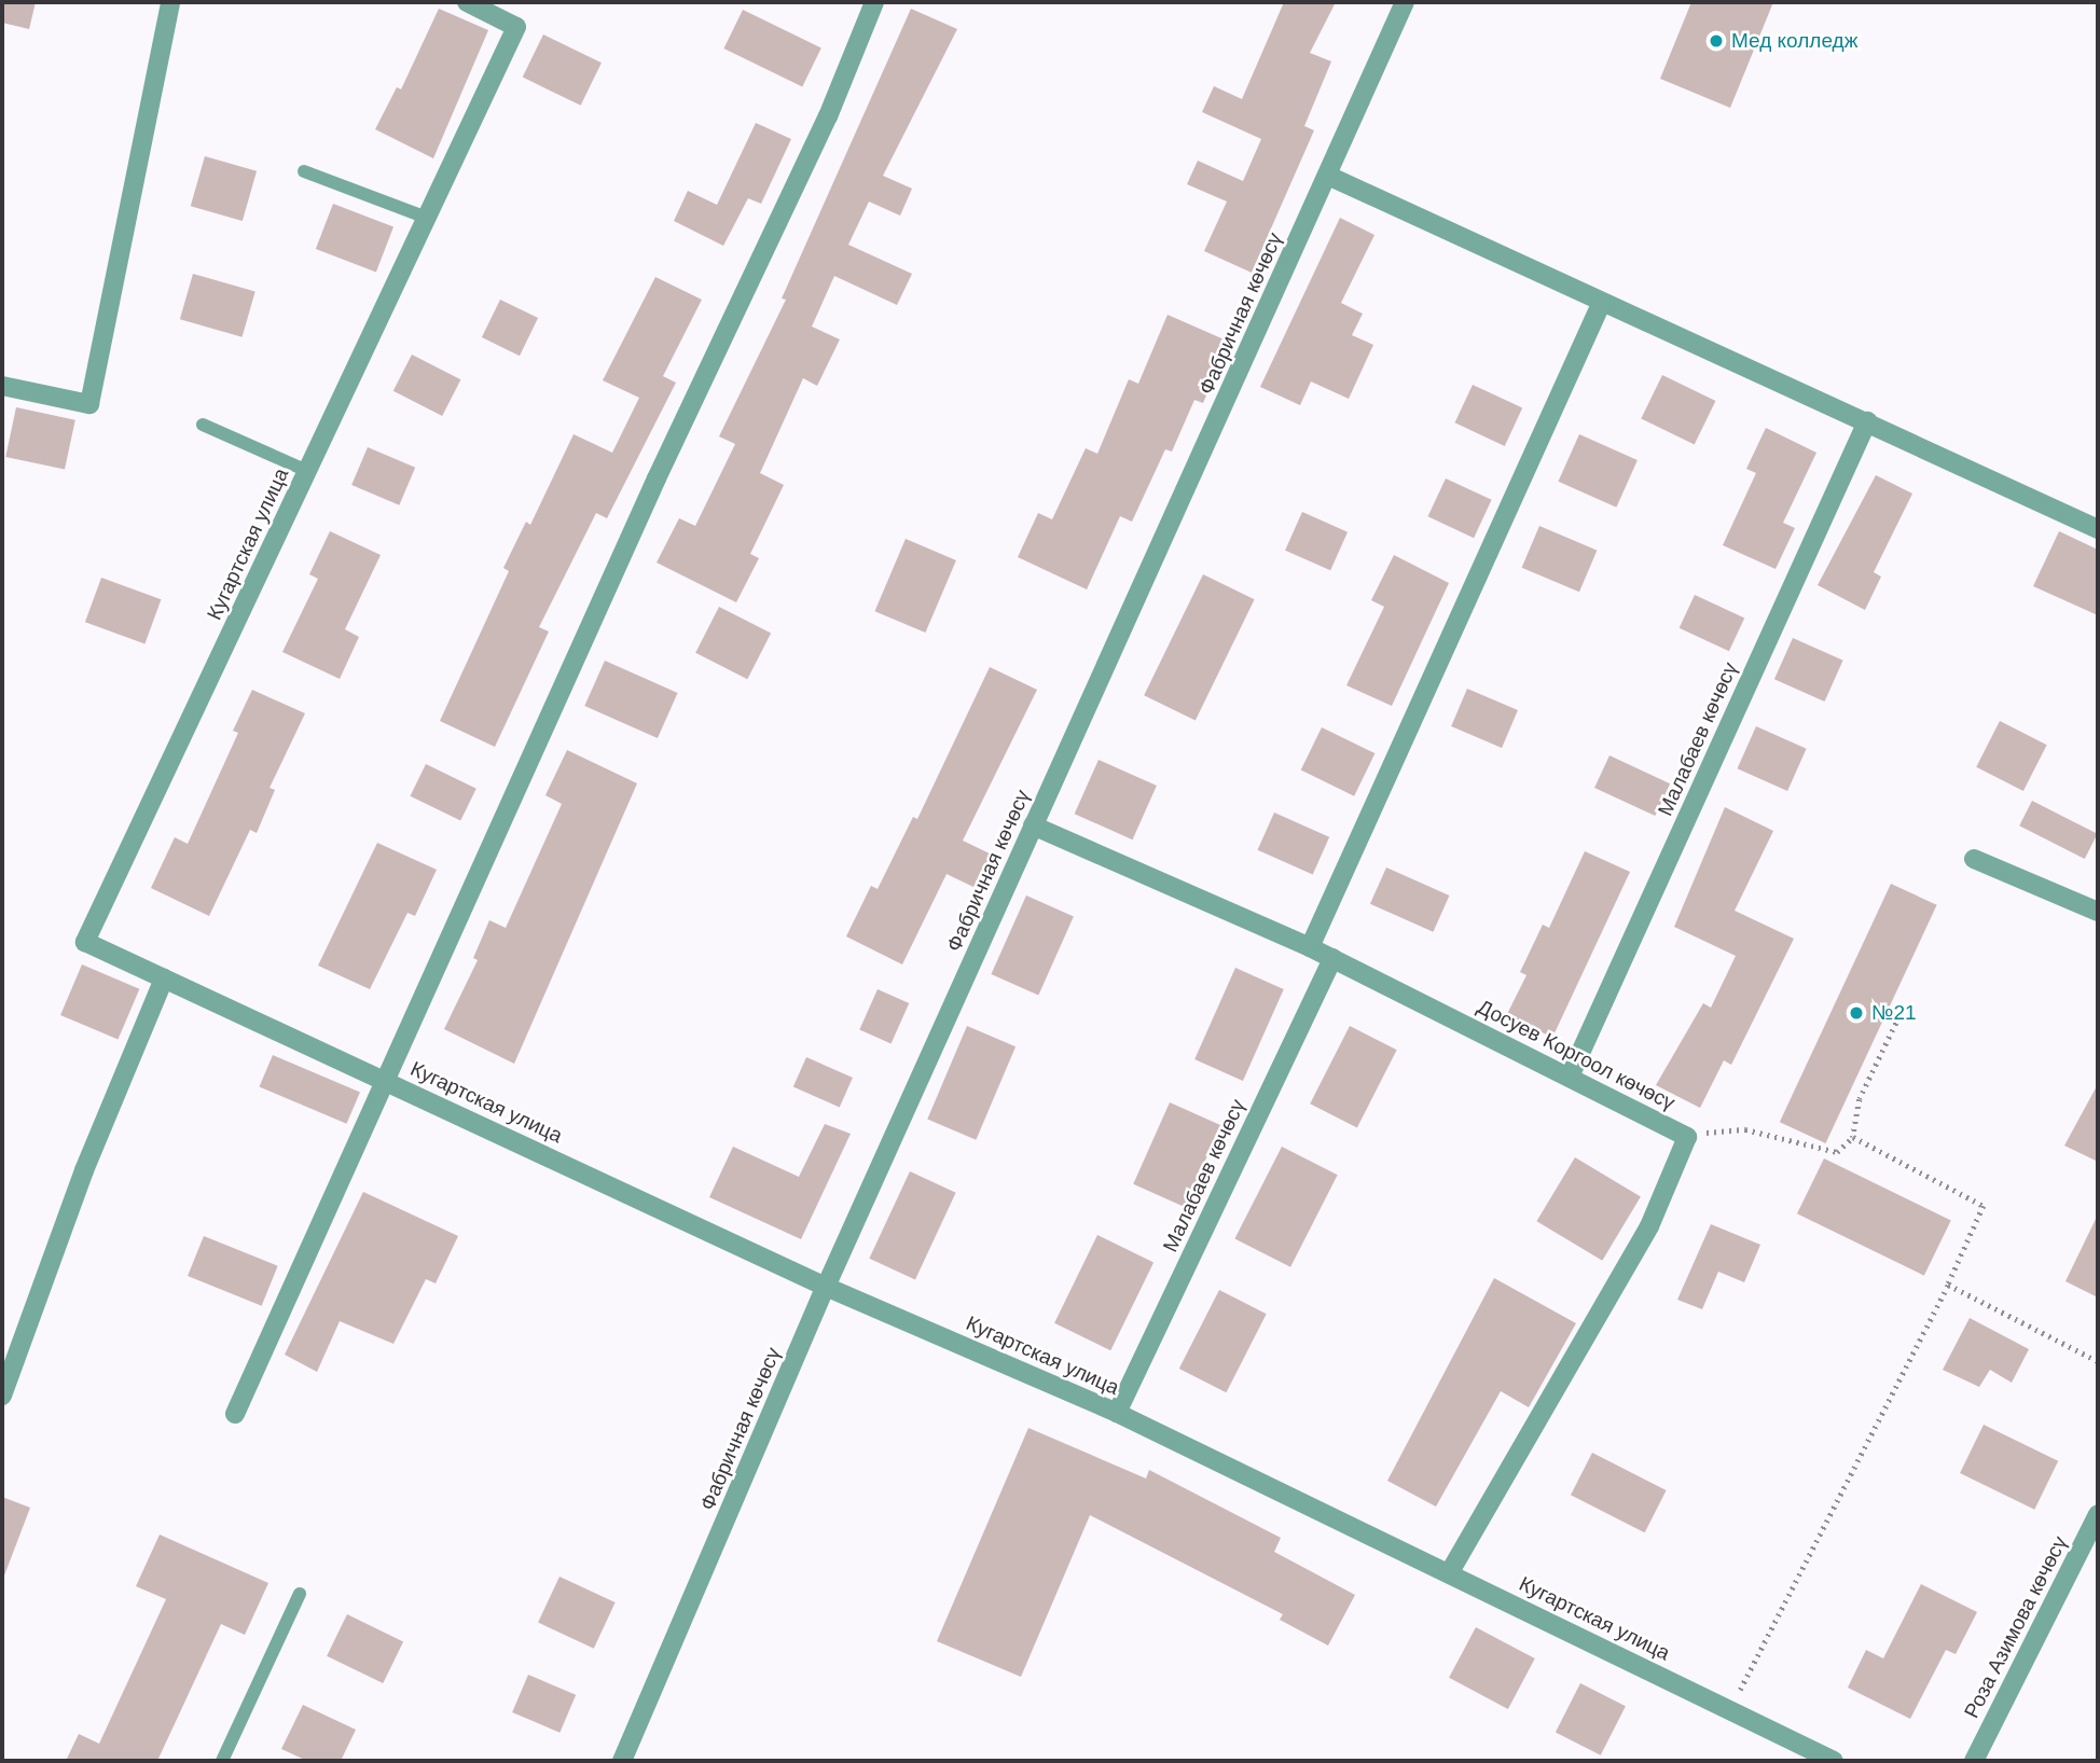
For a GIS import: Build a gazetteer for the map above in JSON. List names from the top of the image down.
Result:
{
  "streets": {
    "street": [
      "Фабричная көчөсү",
      "Кугартская улица",
      "Малабаев көчөсү",
      "Досуев Коргоол көчөсү",
      "Роза Азимова көчөсү"
    ]
  },
  "crossings": [
    ["Фабричная көчөсү", "Кугартская улица"],
    ["Фабричная көчөсү", "Досуев Коргоол көчөсү"],
    ["Кугартская улица", "Малабаев көчөсү"],
    ["Кугартская улица", "Досуев Коргоол көчөсү"],
    ["Малабаев көчөсү", "Досуев Коргоол көчөсү"]
  ],
  "places": ["Мед колледж", "№21"]
}
